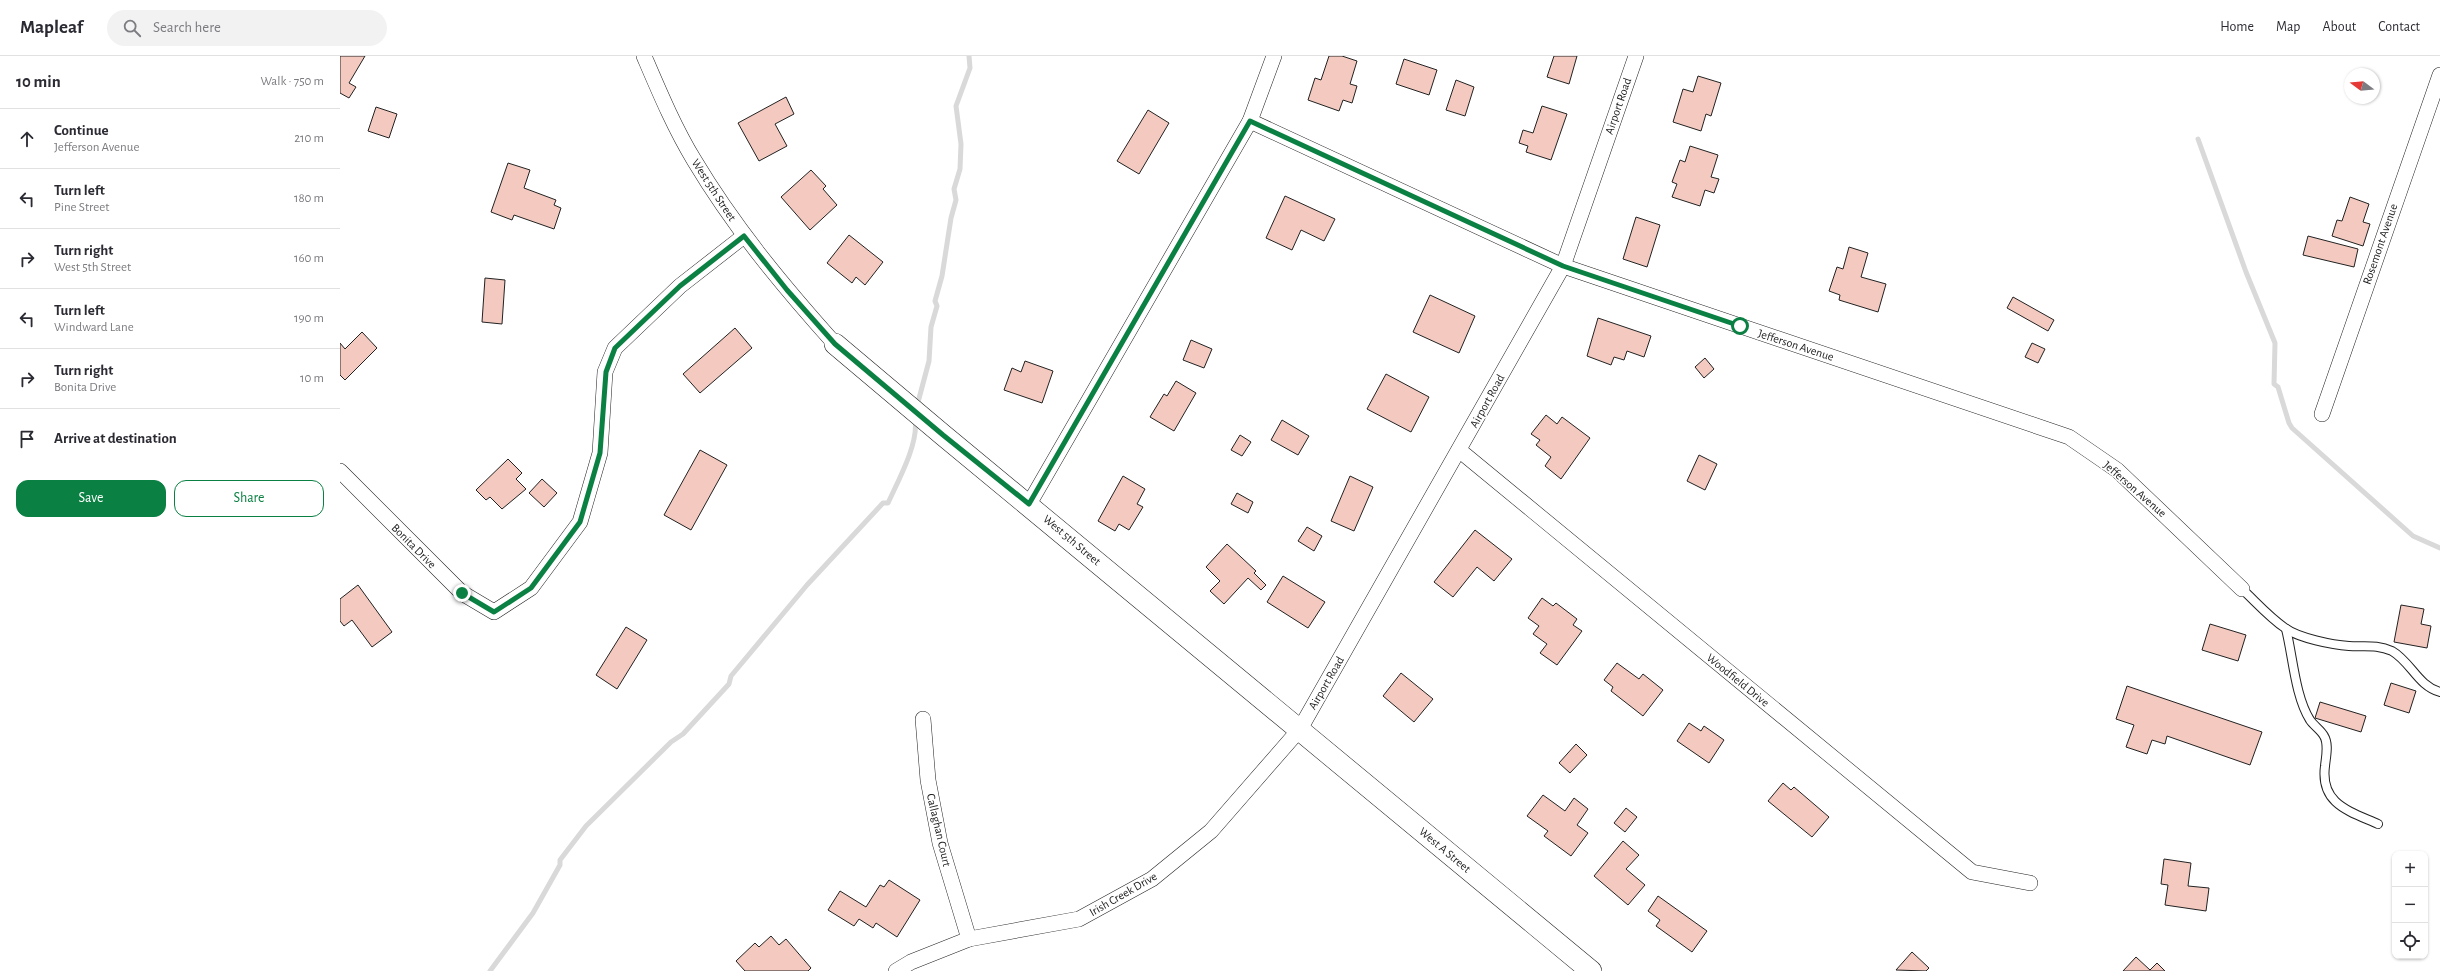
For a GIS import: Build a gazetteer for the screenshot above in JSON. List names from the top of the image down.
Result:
{
  "streets": {
    "street": [
      "Airport Road",
      "West 5th Street",
      "Rosemont Avenue",
      "Jefferson Avenue",
      "Bonita Drive",
      "Woodfield Drive",
      "Callaghan Court",
      "West A Street",
      "Irish Creek Drive"
    ]
  },
  "crossings": [
    ["Airport Road", "West 5th Street"],
    ["Airport Road", "Jefferson Avenue"],
    ["Airport Road", "Woodfield Drive"],
    ["Airport Road", "West A Street"],
    ["Airport Road", "Irish Creek Drive"],
    ["West 5th Street", "Bonita Drive"],
    ["West 5th Street", "West A Street"],
    ["West 5th Street", "Irish Creek Drive"],
    ["Callaghan Court", "Irish Creek Drive"],
    ["West A Street", "Irish Creek Drive"]
  ],
  "north": "left",
  "page": {
    "header": "Mapleaf",
    "search": "Search here",
    "nav": [
      "Home",
      "Map",
      "About",
      "Contact"
    ],
    "heading": ["10 min", "Walk · 750 m"],
    "list": [
      ["Continue", "Jefferson Avenue", "210 m"],
      ["Turn left", "Pine Street", "180 m"],
      ["Turn right", "West 5th Street", "160 m"],
      ["Turn left", "Windward Lane", "190 m"],
      ["Turn right", "Bonita Drive", "10 m"],
      "Arrive at destination"
    ],
    "buttons": ["Save", "Share"],
    "map_buttons": ["+", "−"]
  }
}
